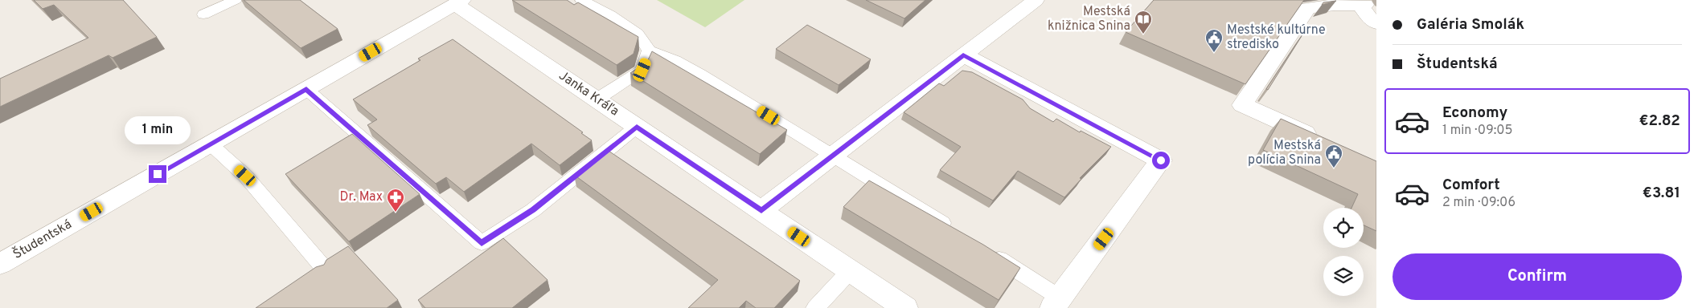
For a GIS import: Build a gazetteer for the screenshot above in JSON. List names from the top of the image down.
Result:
{
  "streets": {
    "street": ["Janka Kráľa", "Študentská"]
  },
  "crossings": [
    ["Janka Kráľa", "Študentská"]
  ],
  "places": {
    "library": ["Mestská knižnica Snina"],
    "public building": ["Mestské kultúrne stredisko", "Mestská polícia Snina"],
    "pharmacy": ["Dr. Max"]
  },
  "page": {
    "banner": ["Galéria Smolák", "Študentská"],
    "list": [
      {
        "name": "Economy",
        "note": "1 min · 09:05",
        "value": "€2.82"
      },
      {
        "name": "Comfort",
        "note": "2 min · 09:06",
        "value": "€3.81"
      }
    ],
    "bubble": "1 min",
    "buttons": "Confirm"
  }
}
